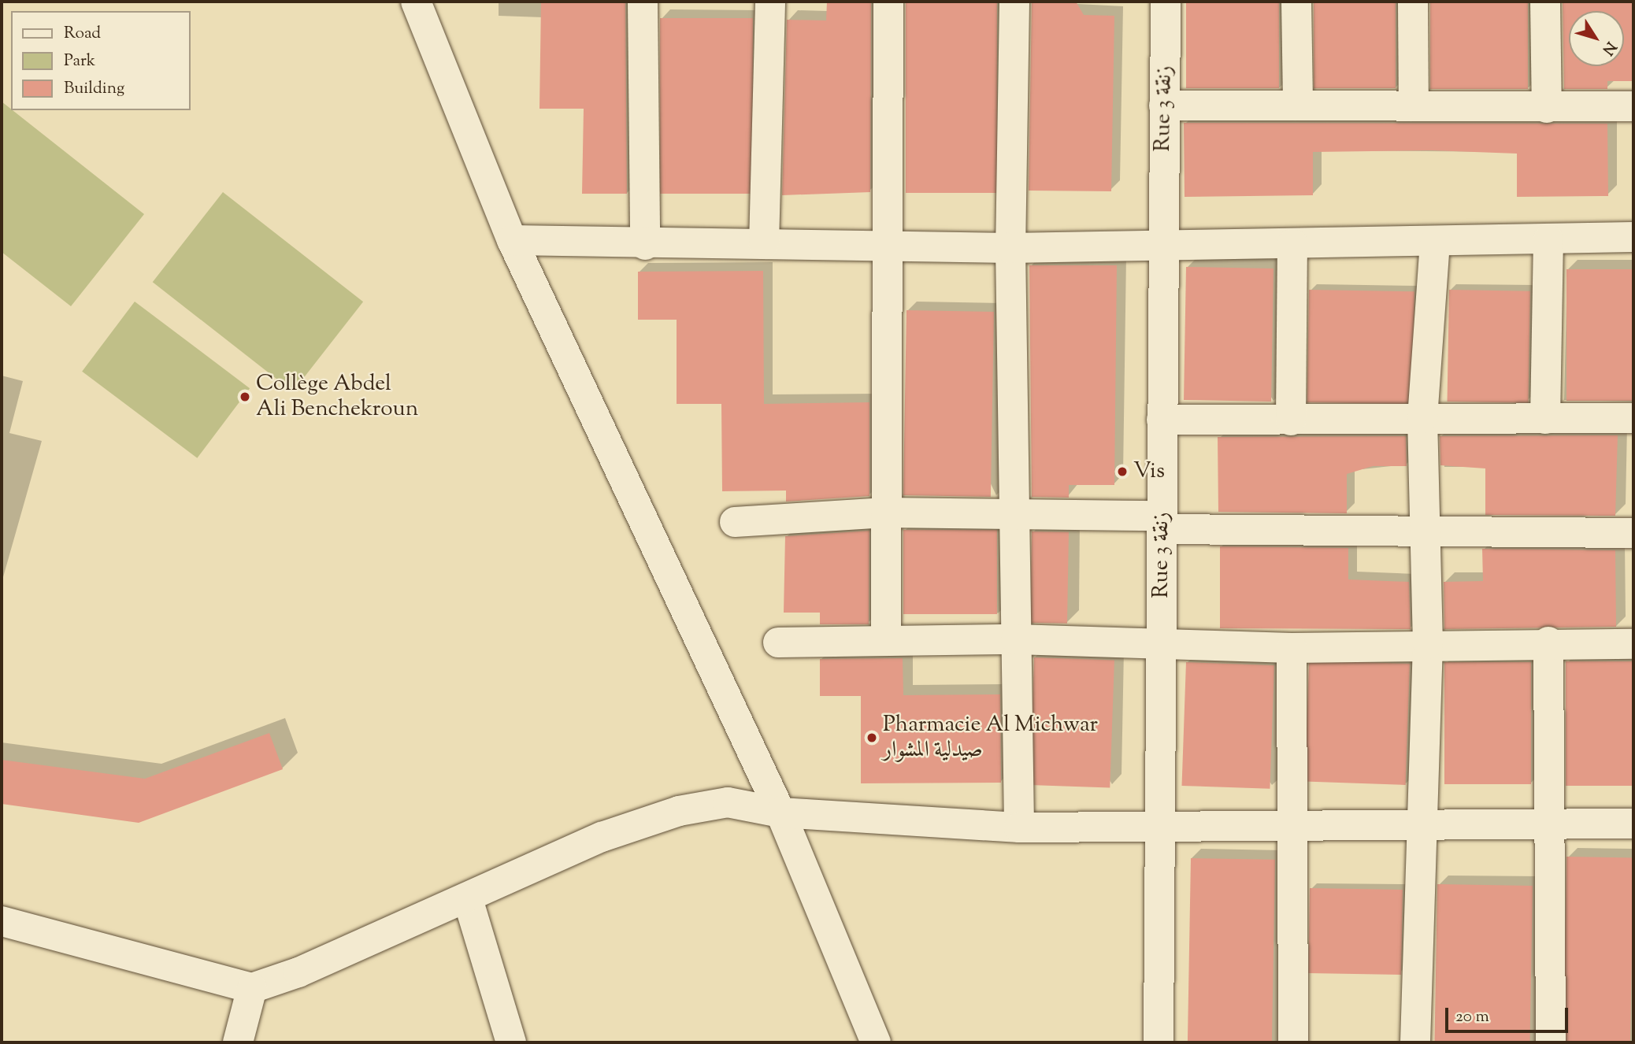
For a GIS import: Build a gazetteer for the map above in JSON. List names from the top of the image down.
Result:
{
  "streets": {
    "street": ["Rue 3 زنقة"]
  },
  "places": ["Collège Abdel Ali Benchekroun", "Vis", "Pharmacie Al Michwar صيدلية المشوار"],
  "legend": ["Road", "Park", "Building"],
  "scale_bar": "20 m",
  "north": "bottom right"
}
